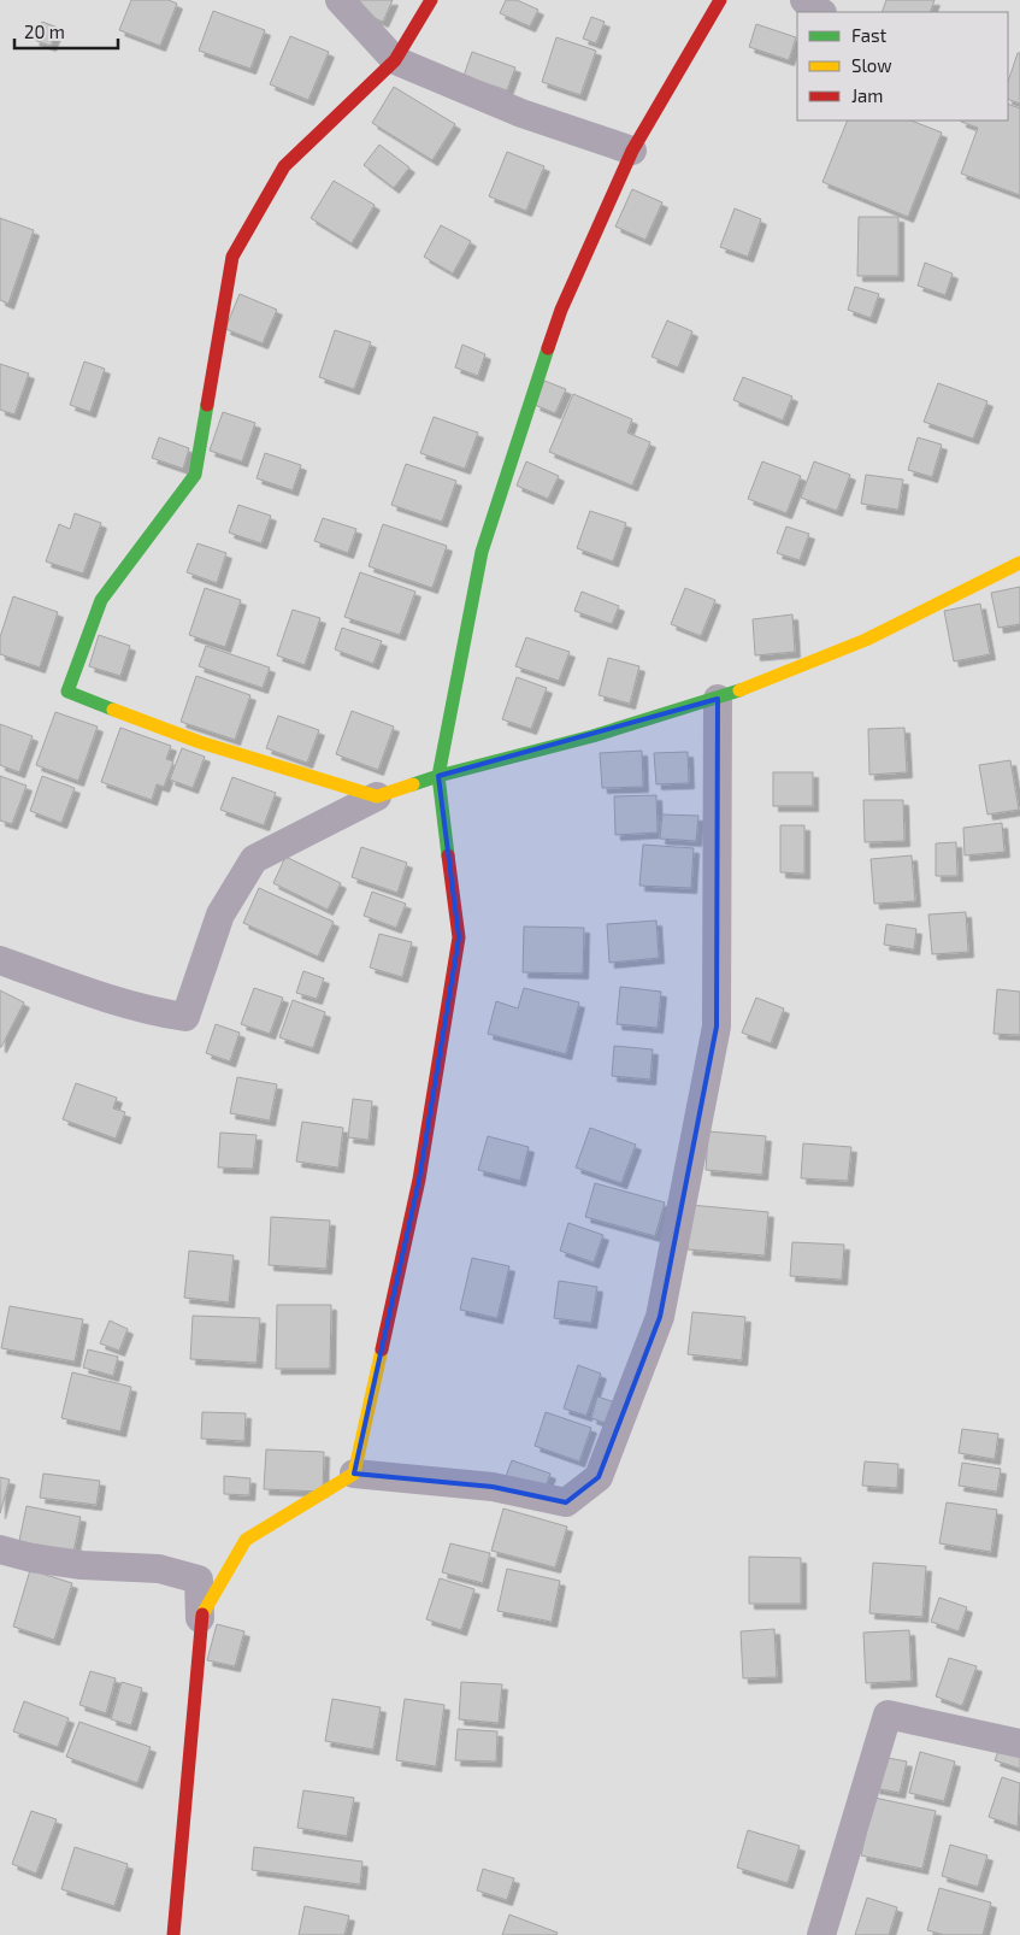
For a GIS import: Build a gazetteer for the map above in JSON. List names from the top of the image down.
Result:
{
  "legend": ["Fast", "Slow", "Jam"],
  "scale_bar": "20 m"
}
